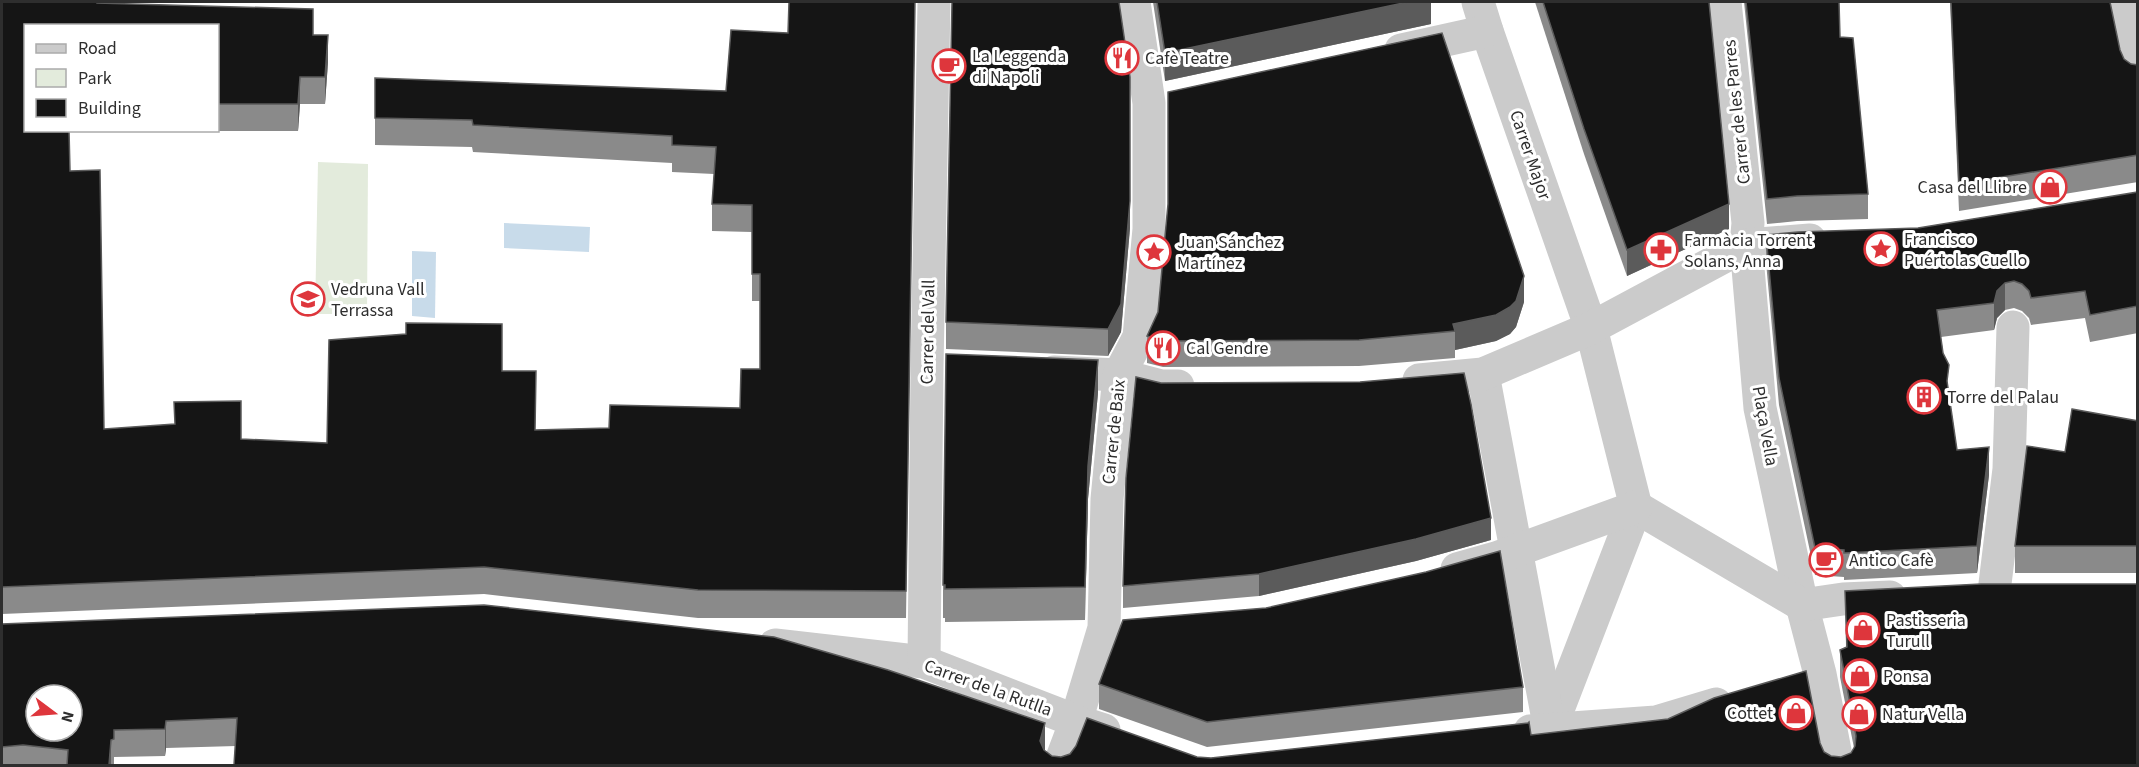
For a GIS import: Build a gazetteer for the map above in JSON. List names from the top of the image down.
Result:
{
  "streets": {
    "street": [
      "Carrer de les Parres",
      "Carrer Major",
      "Carrer del Vall",
      "Plaça Vella",
      "Carrer de Baix",
      "Carrer de la Rutlla"
    ]
  },
  "crossings": [
    ["Carrer de les Parres", "Plaça Vella"],
    ["Carrer del Vall", "Carrer de la Rutlla"],
    ["Carrer de Baix", "Carrer de la Rutlla"]
  ],
  "places": {
    "restaurant": ["Cafè Teatre", "Cal Gendre"],
    "cafe": ["La Leggenda di Napoli", "Antico Cafè"],
    "shop": [
      "Casa del Llibre",
      "Pastisseria Turull",
      "Ponsa",
      "Cottet",
      "Natur Vella"
    ],
    "place": ["Francisco Puértolas Cuello", "Juan Sánchez Martínez"],
    "pharmacy": ["Farmàcia Torrent Solans, Anna"],
    "school or university": ["Vedruna Vall Terrassa"],
    "building": ["Torre del Palau"]
  },
  "legend": ["Road", "Park", "Building"],
  "north": "right"
}
